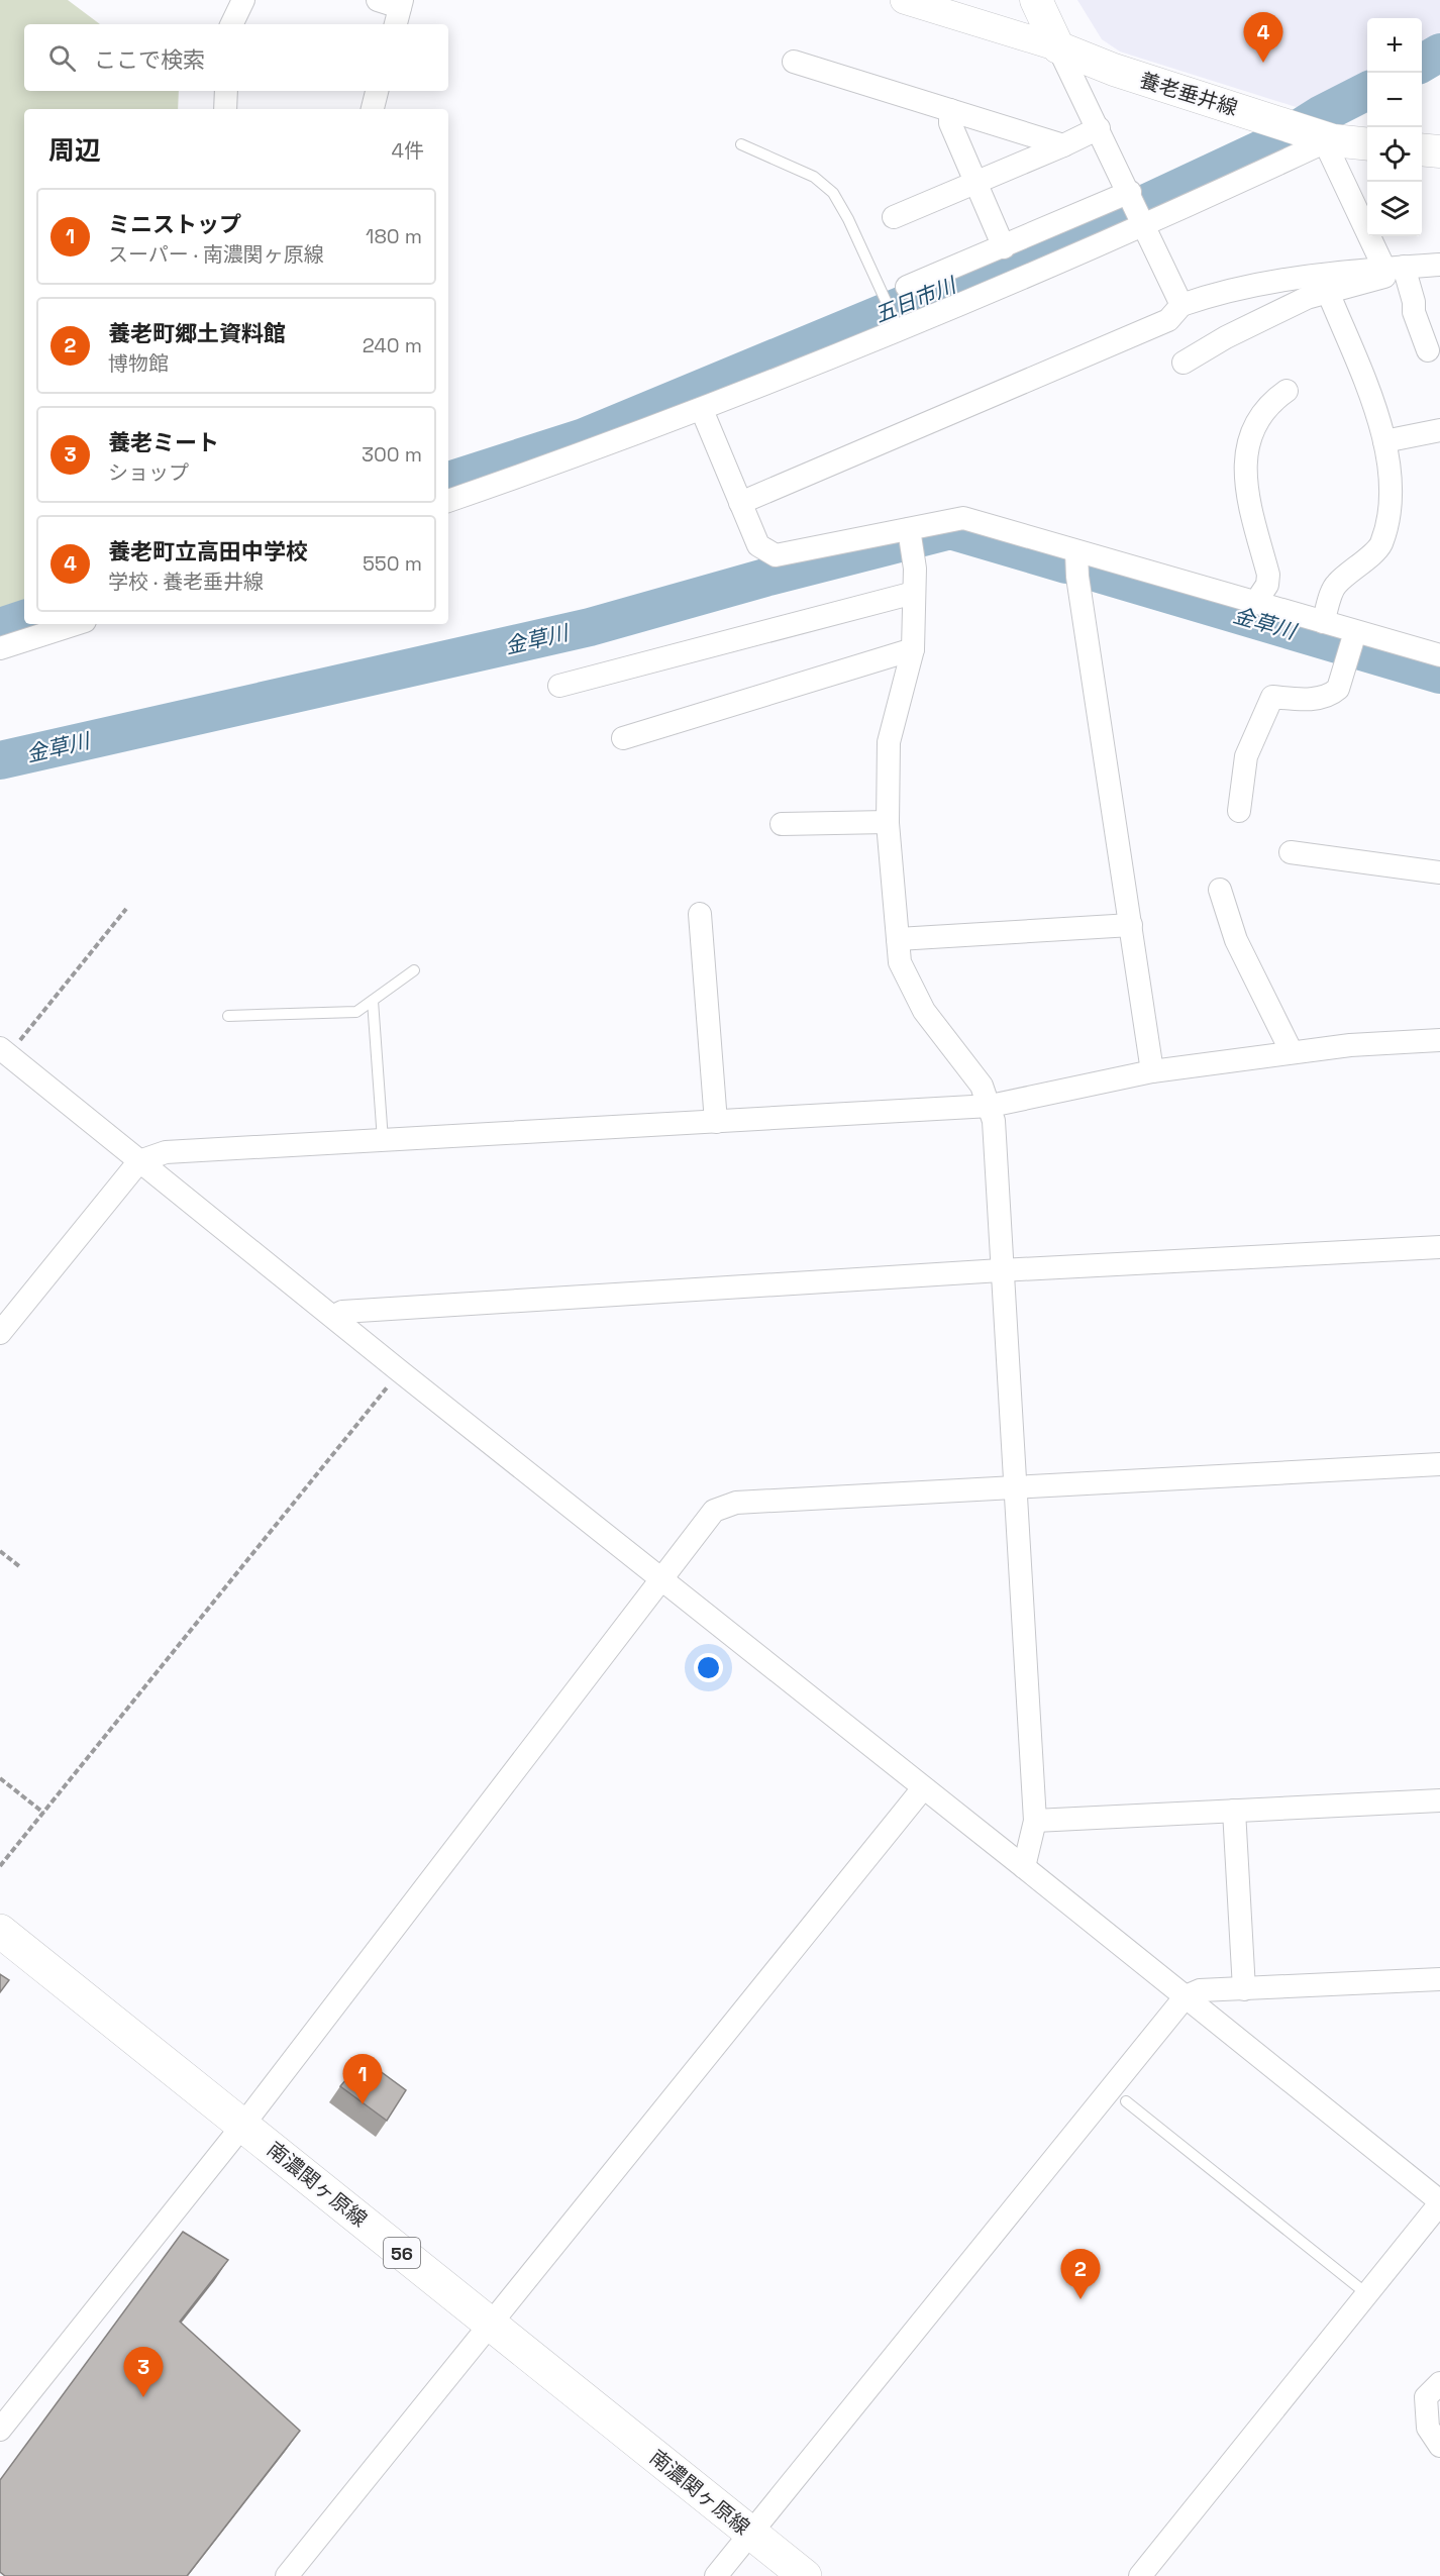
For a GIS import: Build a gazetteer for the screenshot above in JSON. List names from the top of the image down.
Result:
{
  "streets": {
    "main road": ["養老垂井線", "南濃関ヶ原線", "56"]
  },
  "water": ["五日市川", "金草川"],
  "page": {
    "pins": [
      "4",
      "1",
      "2",
      "3"
    ],
    "map_buttons": ["+", "−"],
    "search": "ここで検索",
    "heading": ["周辺", "4件"],
    "list": [
      {
        "mark": "1",
        "name": "ミニストップ",
        "note": "スーパー · 南濃関ヶ原線",
        "value": "180 m"
      },
      {
        "mark": "2",
        "name": "養老町郷土資料館",
        "note": "博物館",
        "value": "240 m"
      },
      {
        "mark": "3",
        "name": "養老ミート",
        "note": "ショップ",
        "value": "300 m"
      },
      {
        "mark": "4",
        "name": "養老町立高田中学校",
        "note": "学校 · 養老垂井線",
        "value": "550 m"
      }
    ]
  }
}
